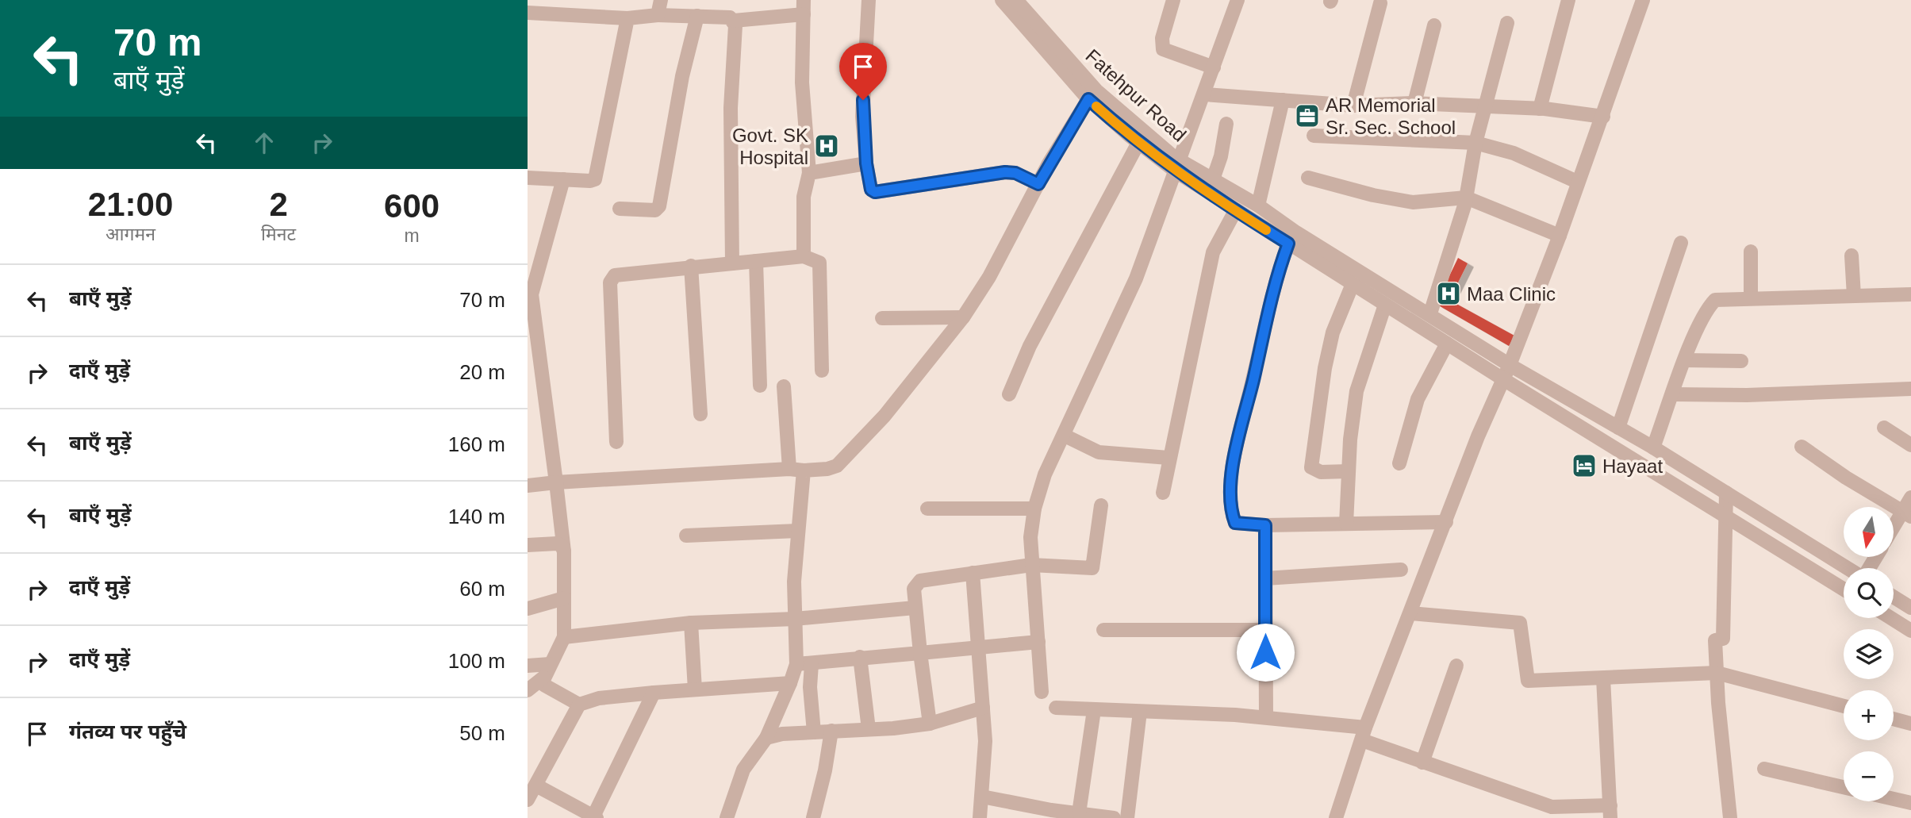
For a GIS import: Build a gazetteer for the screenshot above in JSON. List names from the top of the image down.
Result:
{
  "streets": {
    "street": ["Fatehpur Road"]
  },
  "places": {
    "office": ["AR Memorial Sr. Sec. School"],
    "hospital": ["Govt. SK Hospital", "Maa Clinic"],
    "hotel": ["Hayaat"]
  },
  "north": "bottom",
  "page": {
    "turn": ["70 m", "बाएँ मुड़ें"],
    "eta": [
      "21:00",
      "आगमन",
      "2",
      "मिनट",
      "600",
      "m"
    ],
    "list": [
      {
        "name": "बाएँ मुड़ें",
        "value": "70 m"
      },
      {
        "name": "दाएँ मुड़ें",
        "value": "20 m"
      },
      {
        "name": "बाएँ मुड़ें",
        "value": "160 m"
      },
      {
        "name": "बाएँ मुड़ें",
        "value": "140 m"
      },
      {
        "name": "दाएँ मुड़ें",
        "value": "60 m"
      },
      {
        "name": "दाएँ मुड़ें",
        "value": "100 m"
      },
      {
        "name": "गंतव्य पर पहुँचे",
        "value": "50 m"
      }
    ],
    "map_buttons": ["+", "−"]
  }
}
